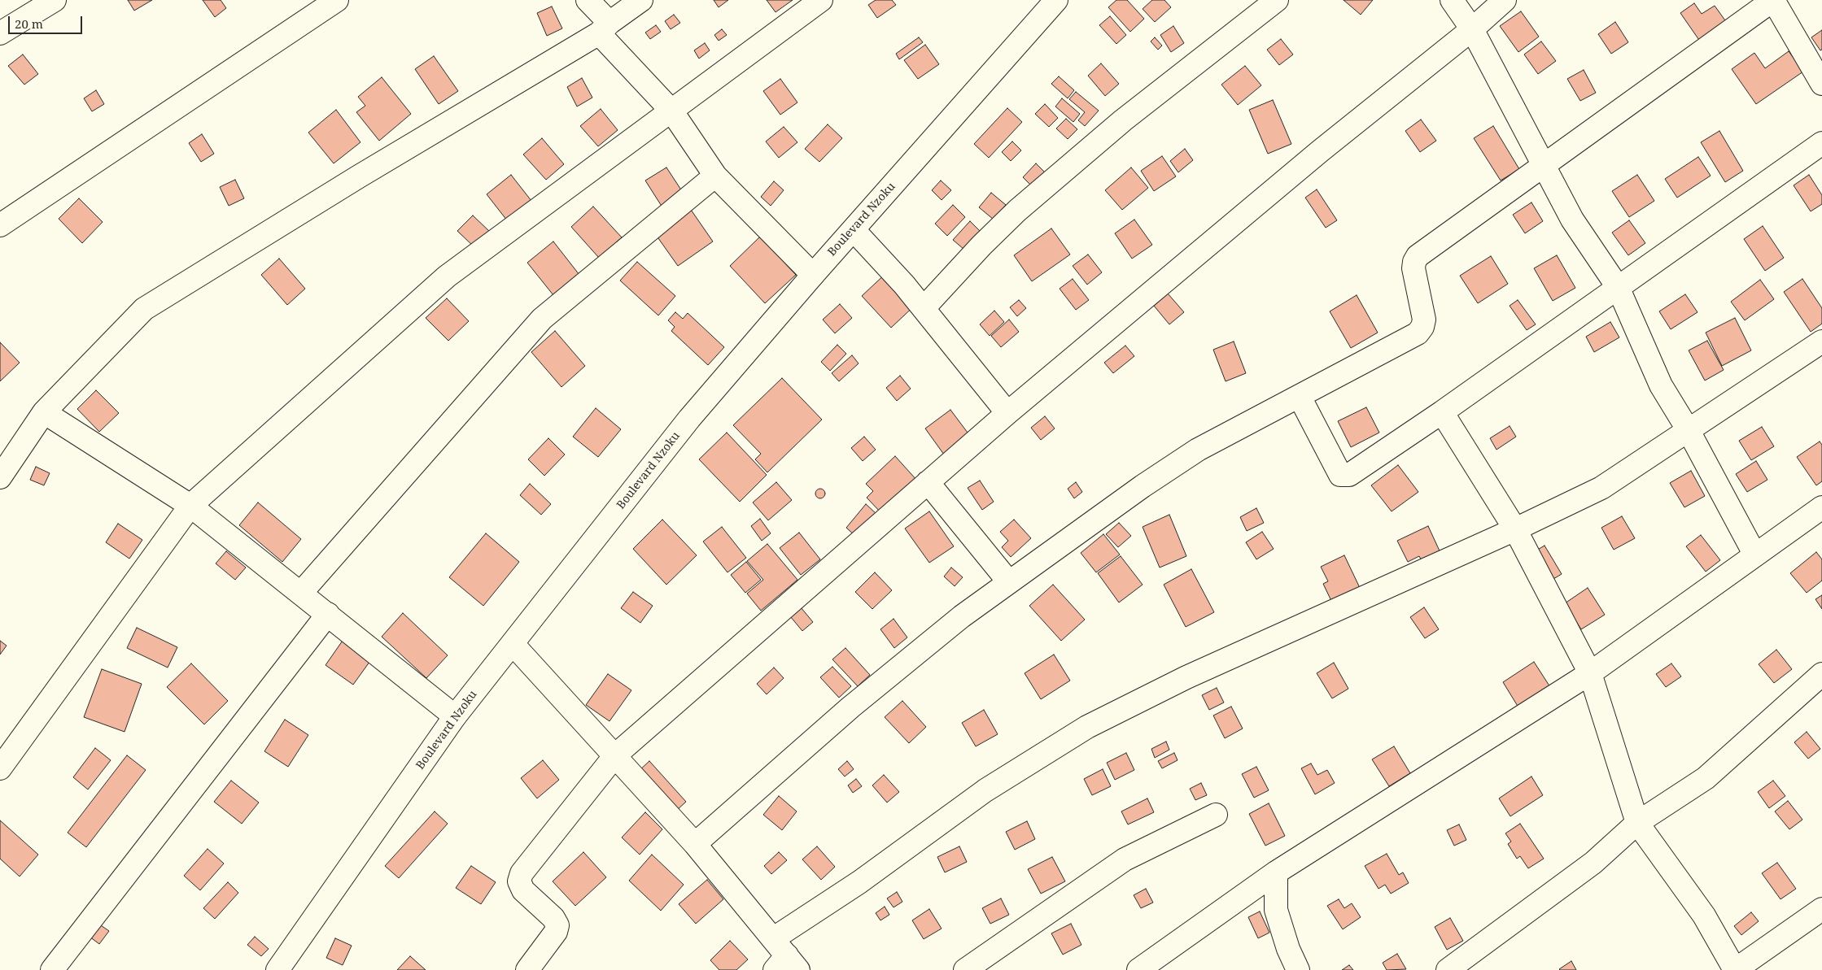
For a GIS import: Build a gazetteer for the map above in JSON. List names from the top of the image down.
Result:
{
  "streets": {
    "street": ["Boulevard Nzoku"]
  },
  "scale_bar": "20 m"
}
